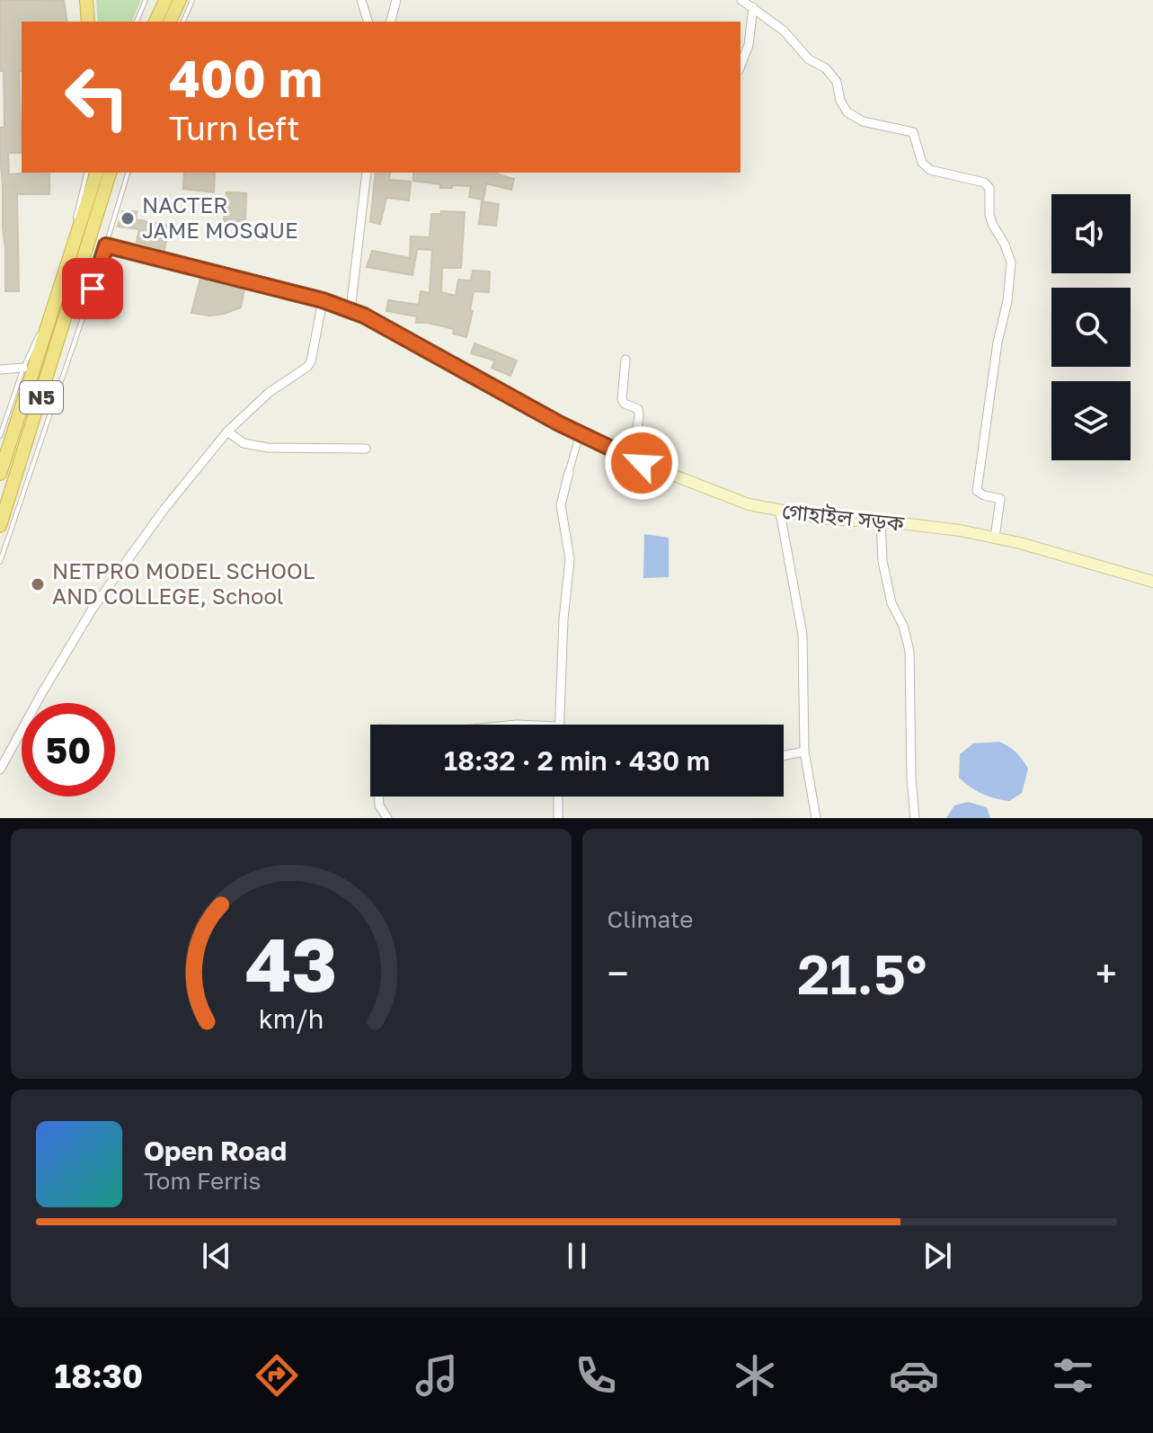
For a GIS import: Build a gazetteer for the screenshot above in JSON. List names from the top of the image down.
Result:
{
  "streets": {
    "highway": ["N5"],
    "main road": ["গোহাইল সড়ক"]
  },
  "places": ["NACTER JAME MOSQUE", "NETPRO MODEL SCHOOL AND COLLEGE, School"],
  "page": {
    "turn": ["400 m", "Turn left"],
    "limit": "50",
    "trip": "18:32 · 2 min · 430 m",
    "tile": "Climate",
    "heat": ["−", "21.5°", "+"],
    "song": ["Open Road", "Tom Ferris"],
    "tabs": "18:30",
    "gauge": ["43", "km/h"]
  }
}
